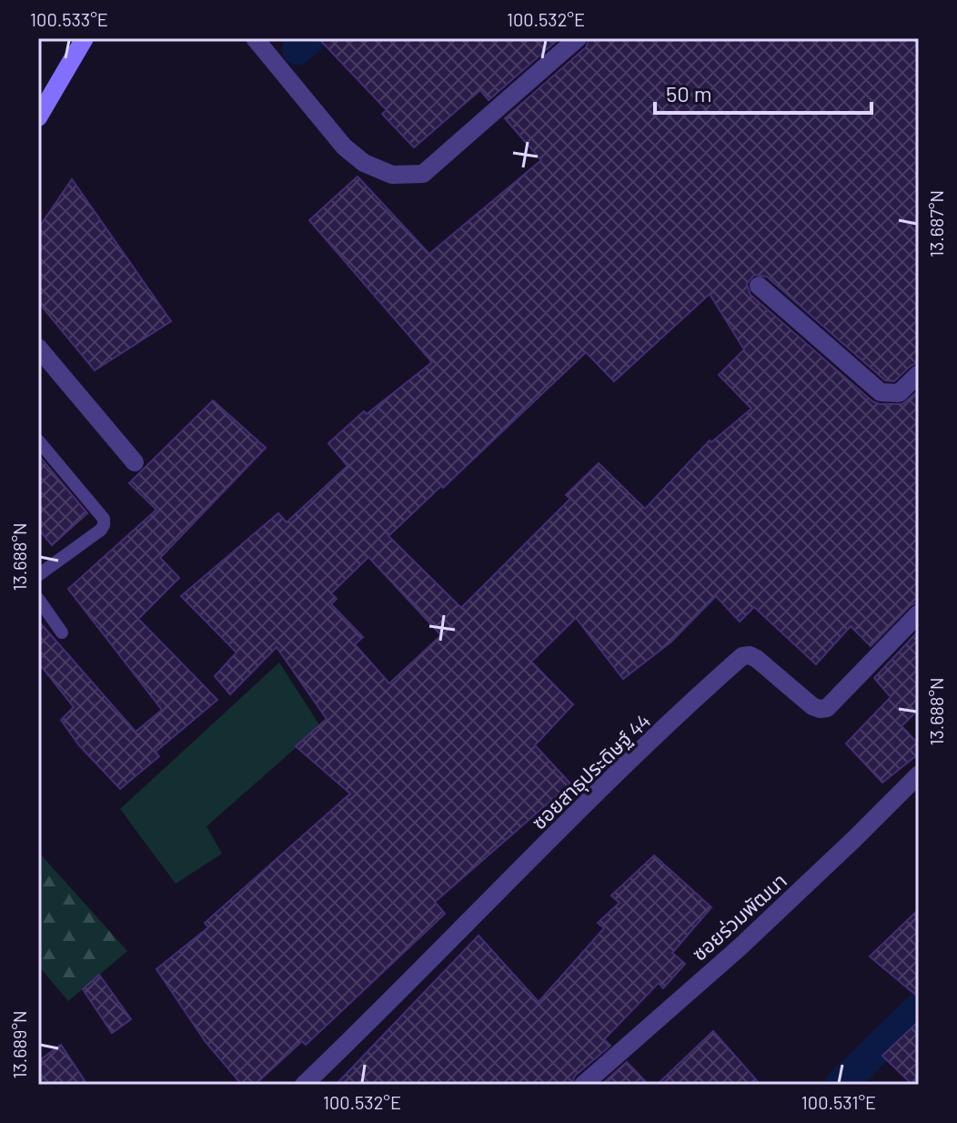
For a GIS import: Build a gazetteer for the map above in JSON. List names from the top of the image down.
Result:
{
  "streets": {
    "street": ["ซอยสาธุประดิษฐ์ 44", "ซอยร่วมพัฒนา"]
  },
  "scale_bar": "50 m",
  "coordinates": [
    "100.533°E",
    "100.532°E",
    "13.687°N",
    "13.688°N",
    "13.689°N",
    "100.531°E"
  ]
}
